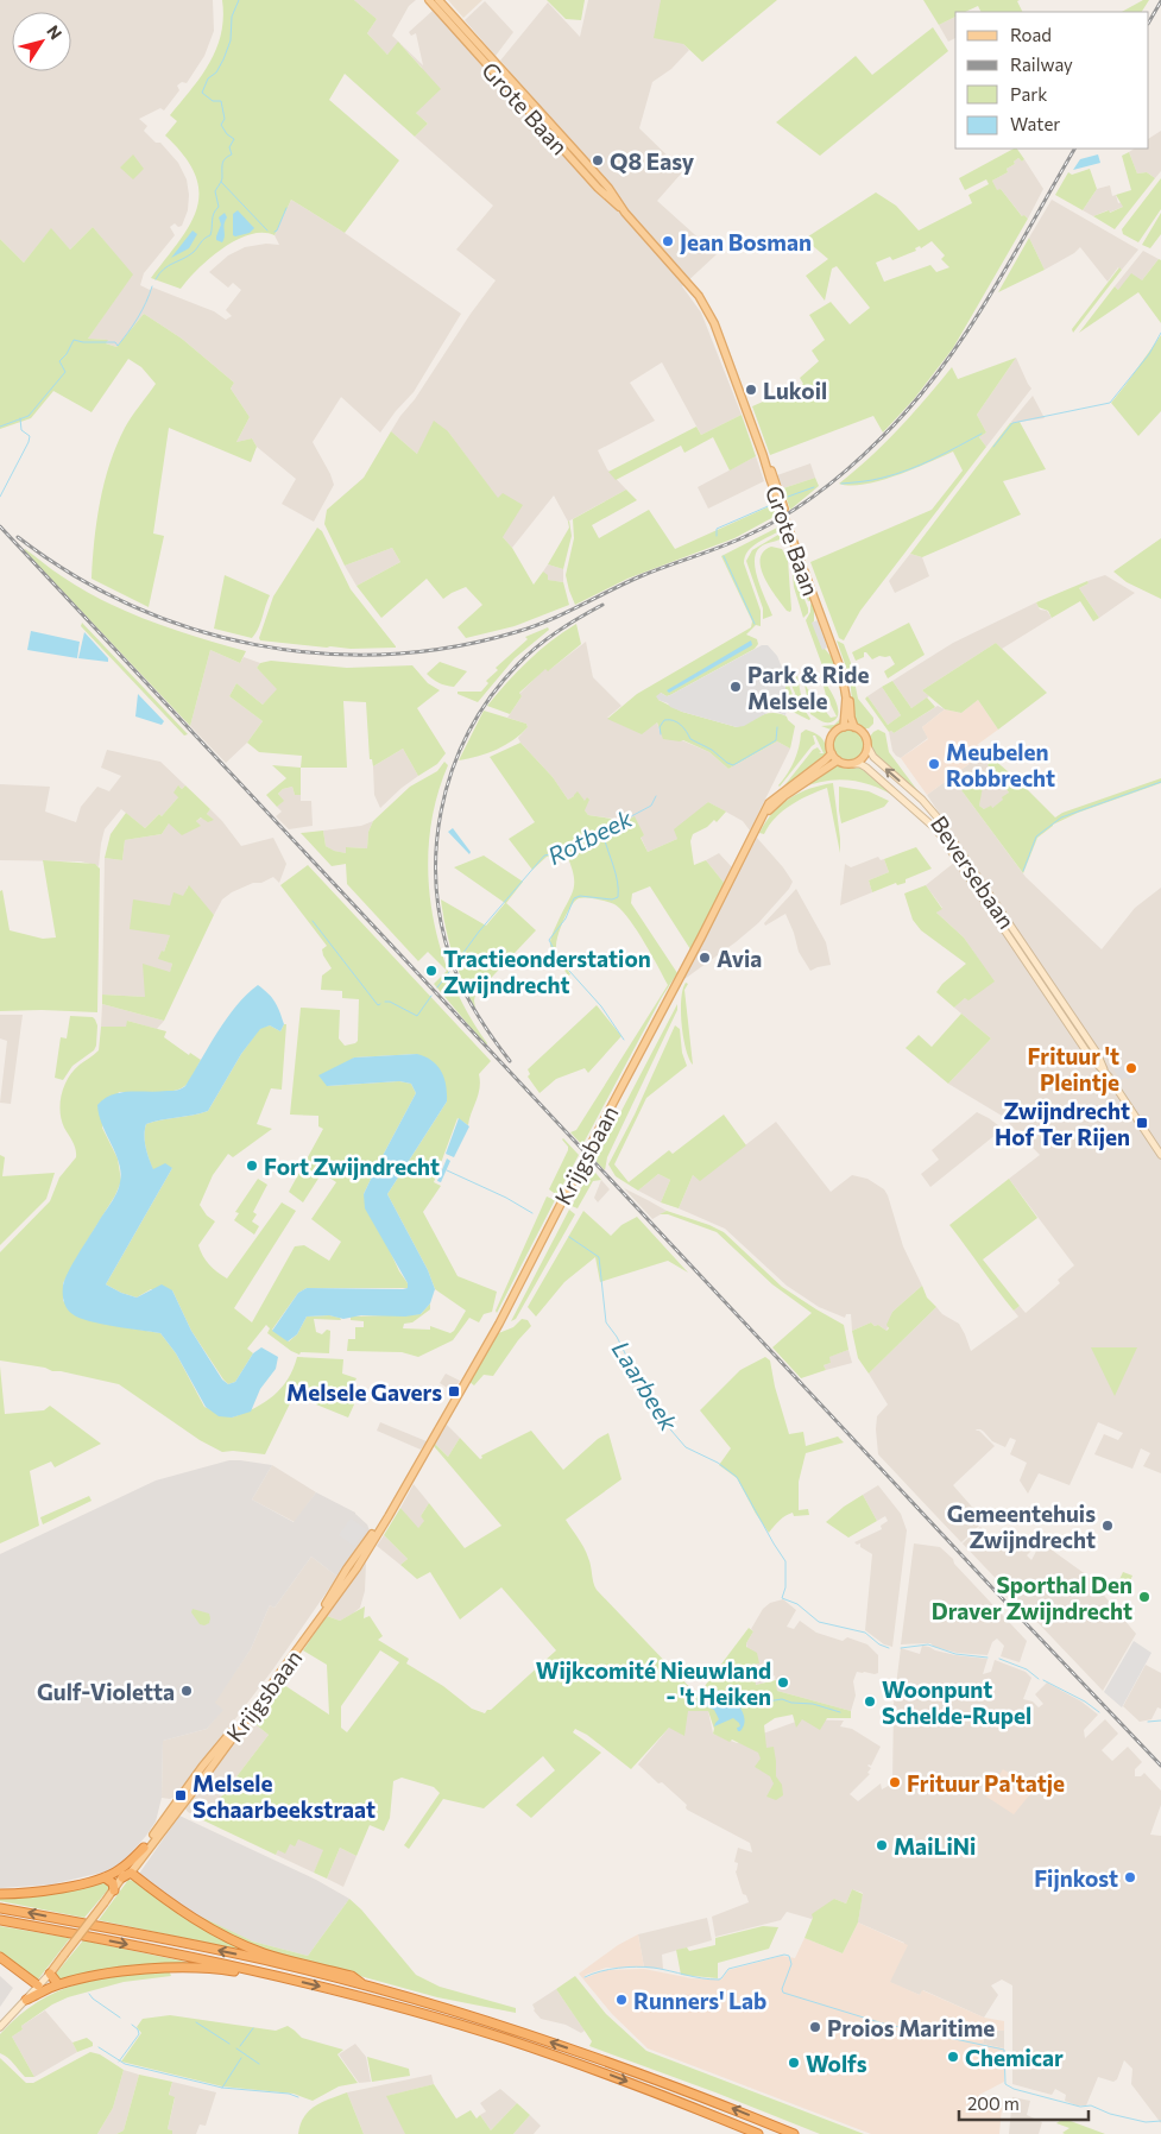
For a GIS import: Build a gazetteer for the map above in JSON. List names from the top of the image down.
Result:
{
  "streets": {
    "main road": ["Grote Baan", "Beversebaan", "Krijgsbaan"]
  },
  "crossings": [
    ["Beversebaan", "Krijgsbaan"]
  ],
  "water": ["Rotbeek", "Laarbeek"],
  "places": {
    "other": [
      "Q8 Easy",
      "Jean Bosman",
      "Lukoil",
      "Park & Ride Melsele",
      "Meubelen Robbrecht",
      "Avia",
      "Tractieonderstation Zwijndrecht",
      "Frituur 't Pleintje",
      "Fort Zwijndrecht",
      "Gemeentehuis Zwijndrecht",
      "Sporthal Den Draver Zwijndrecht",
      "Wijkcomité Nieuwland - 't Heiken",
      "Gulf-Violetta",
      "Woonpunt Schelde-Rupel",
      "Frituur Pa'tatje",
      "MaiLiNi",
      "Fijnkost",
      "Runners' Lab",
      "Proios Maritime",
      "Chemicar",
      "Wolfs"
    ],
    "transit": ["Zwijndrecht Hof Ter Rijen", "Melsele Gavers", "Melsele Schaarbeekstraat"]
  },
  "legend": [
    "Road",
    "Railway",
    "Park",
    "Water"
  ],
  "scale_bar": "200 m",
  "north": "top right"
}
